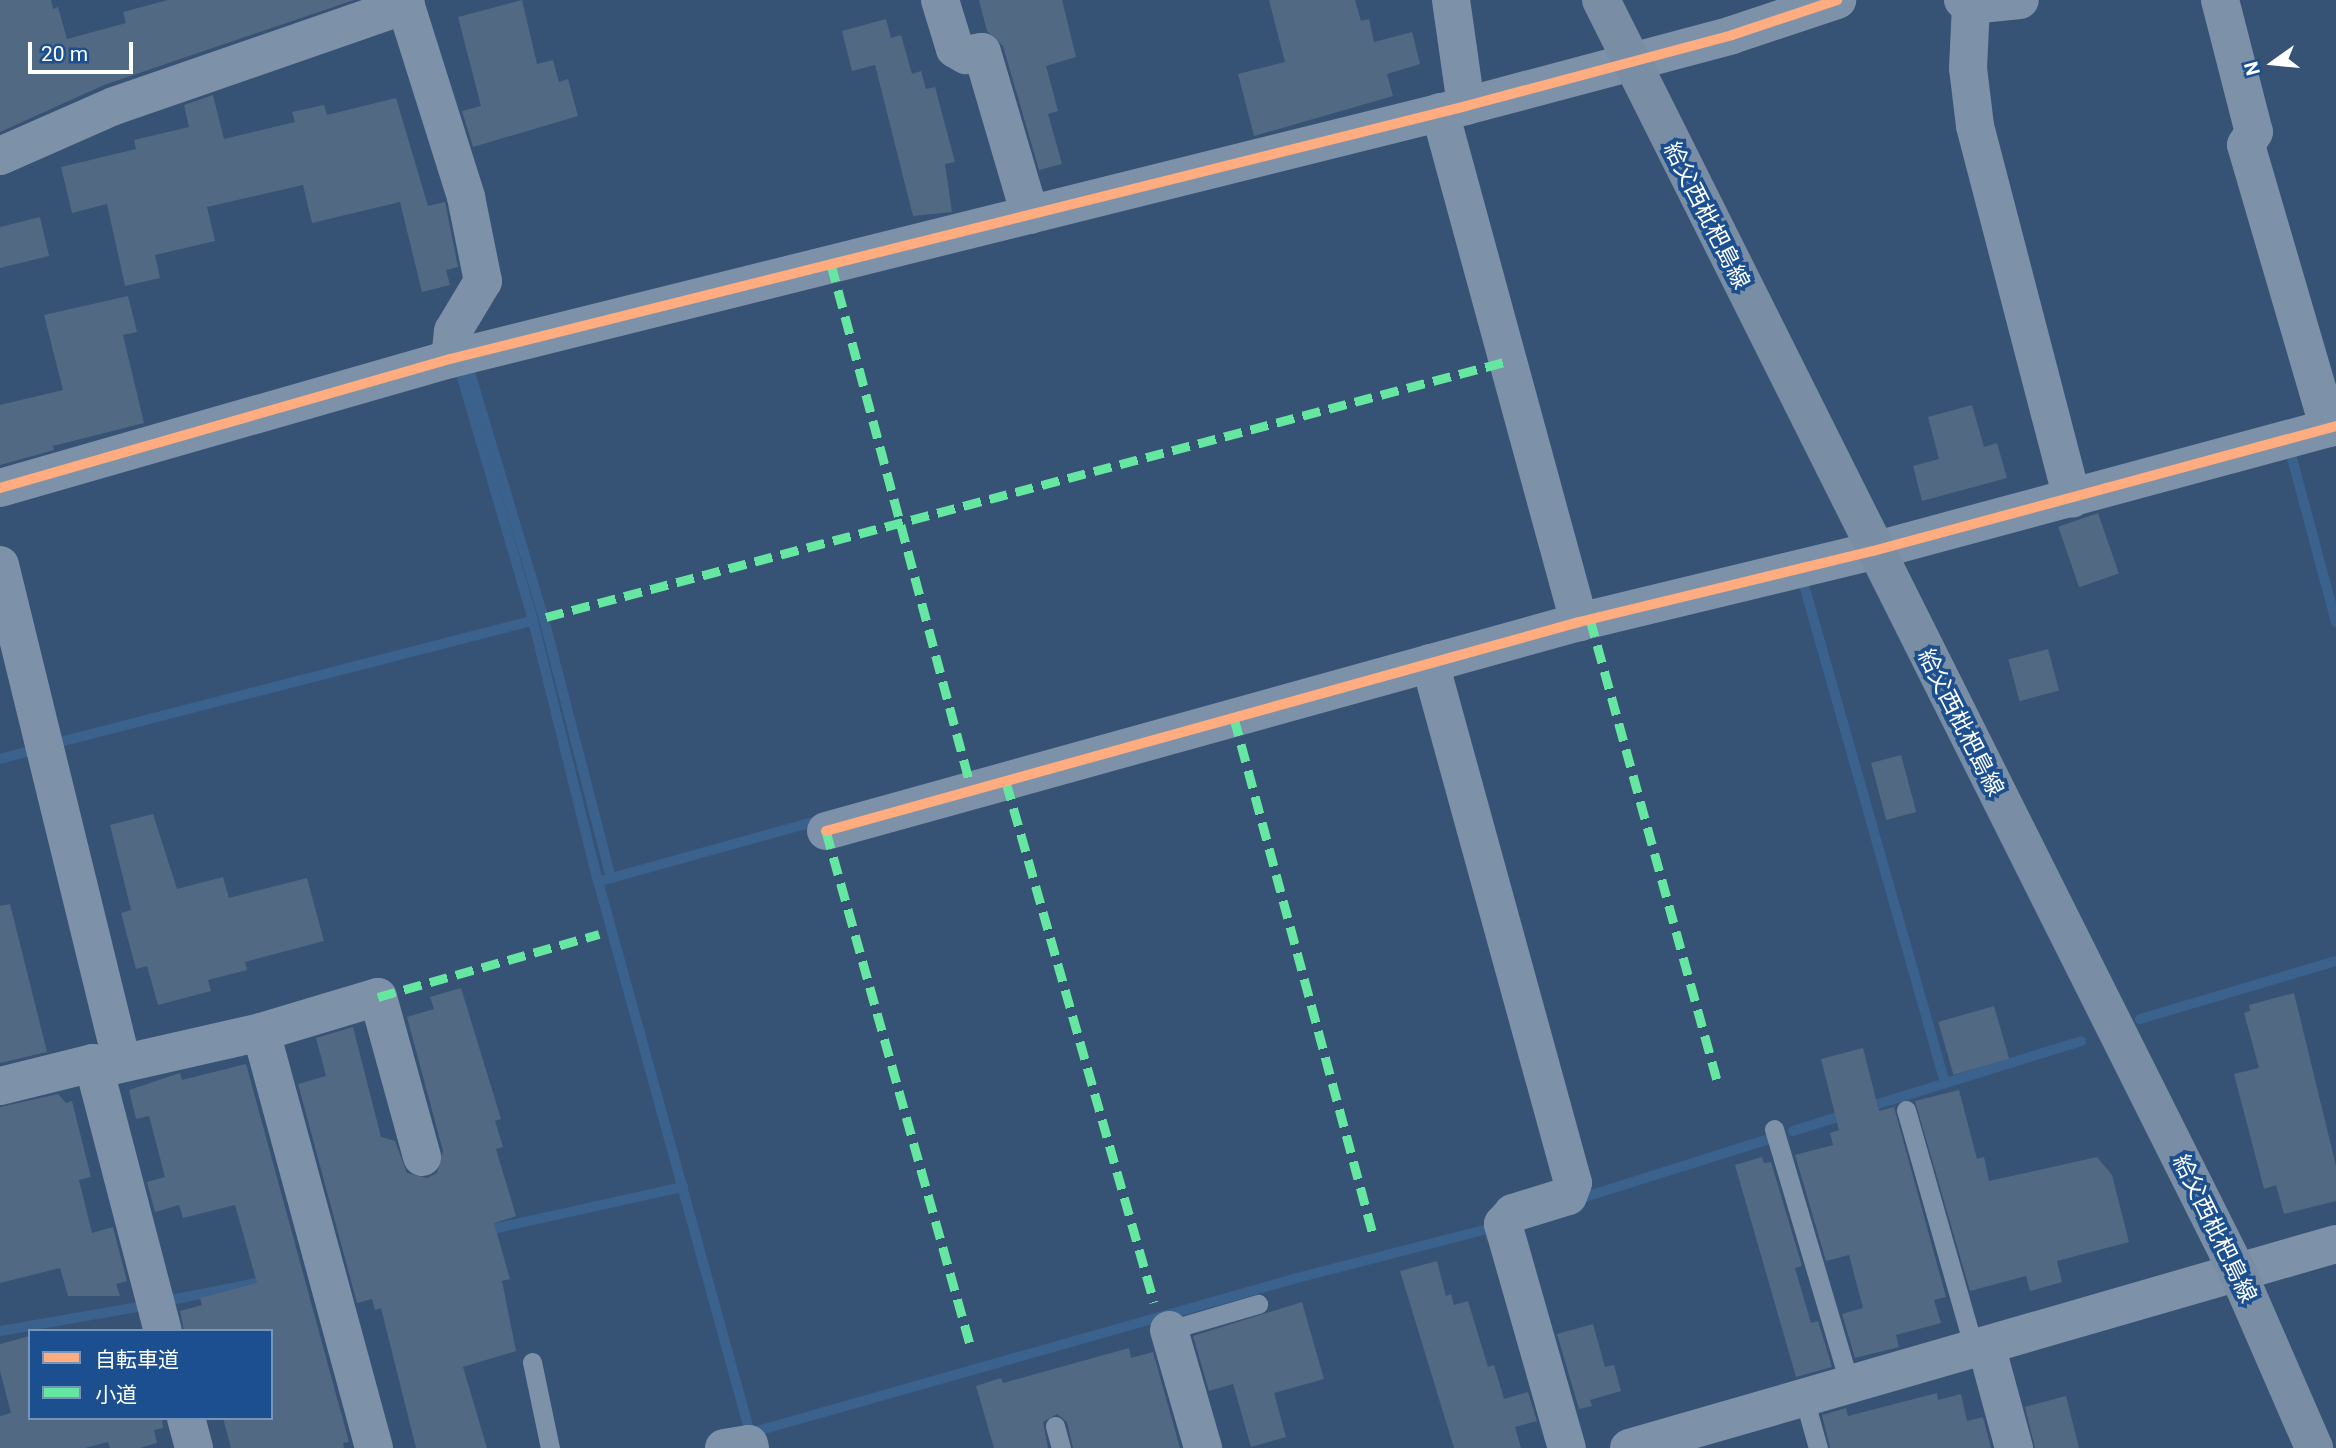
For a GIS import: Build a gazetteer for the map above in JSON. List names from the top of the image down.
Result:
{
  "streets": {
    "main road": ["給父西枇杷島線"]
  },
  "legend": ["自転車道", "小道"],
  "scale_bar": "20 m",
  "north": "left"
}
